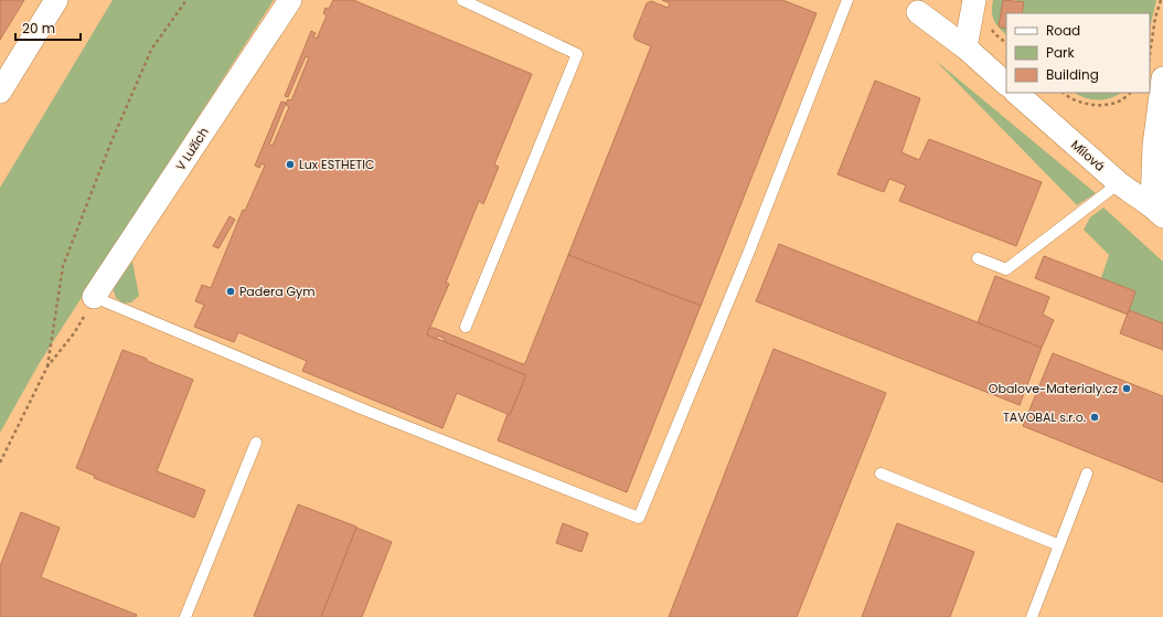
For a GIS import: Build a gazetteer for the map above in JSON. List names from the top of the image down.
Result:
{
  "streets": {
    "street": ["V Lužích", "Mílová"]
  },
  "places": [
    "Lux ESTHETIC",
    "Padera Gym",
    "Obalove-Materialy.cz",
    "TAVOBAL s.r.o."
  ],
  "legend": ["Road", "Park", "Building"],
  "scale_bar": "20 m"
}
